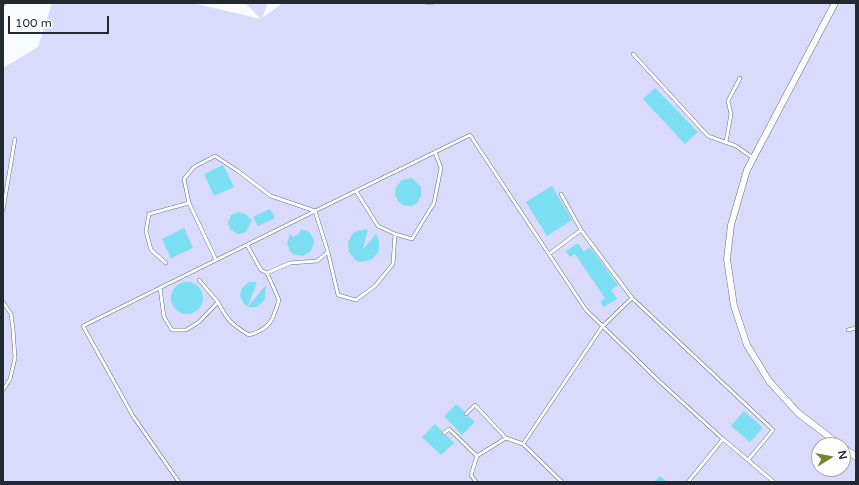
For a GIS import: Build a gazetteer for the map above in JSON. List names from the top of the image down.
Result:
{
  "scale_bar": "100 m",
  "north": "right"
}
